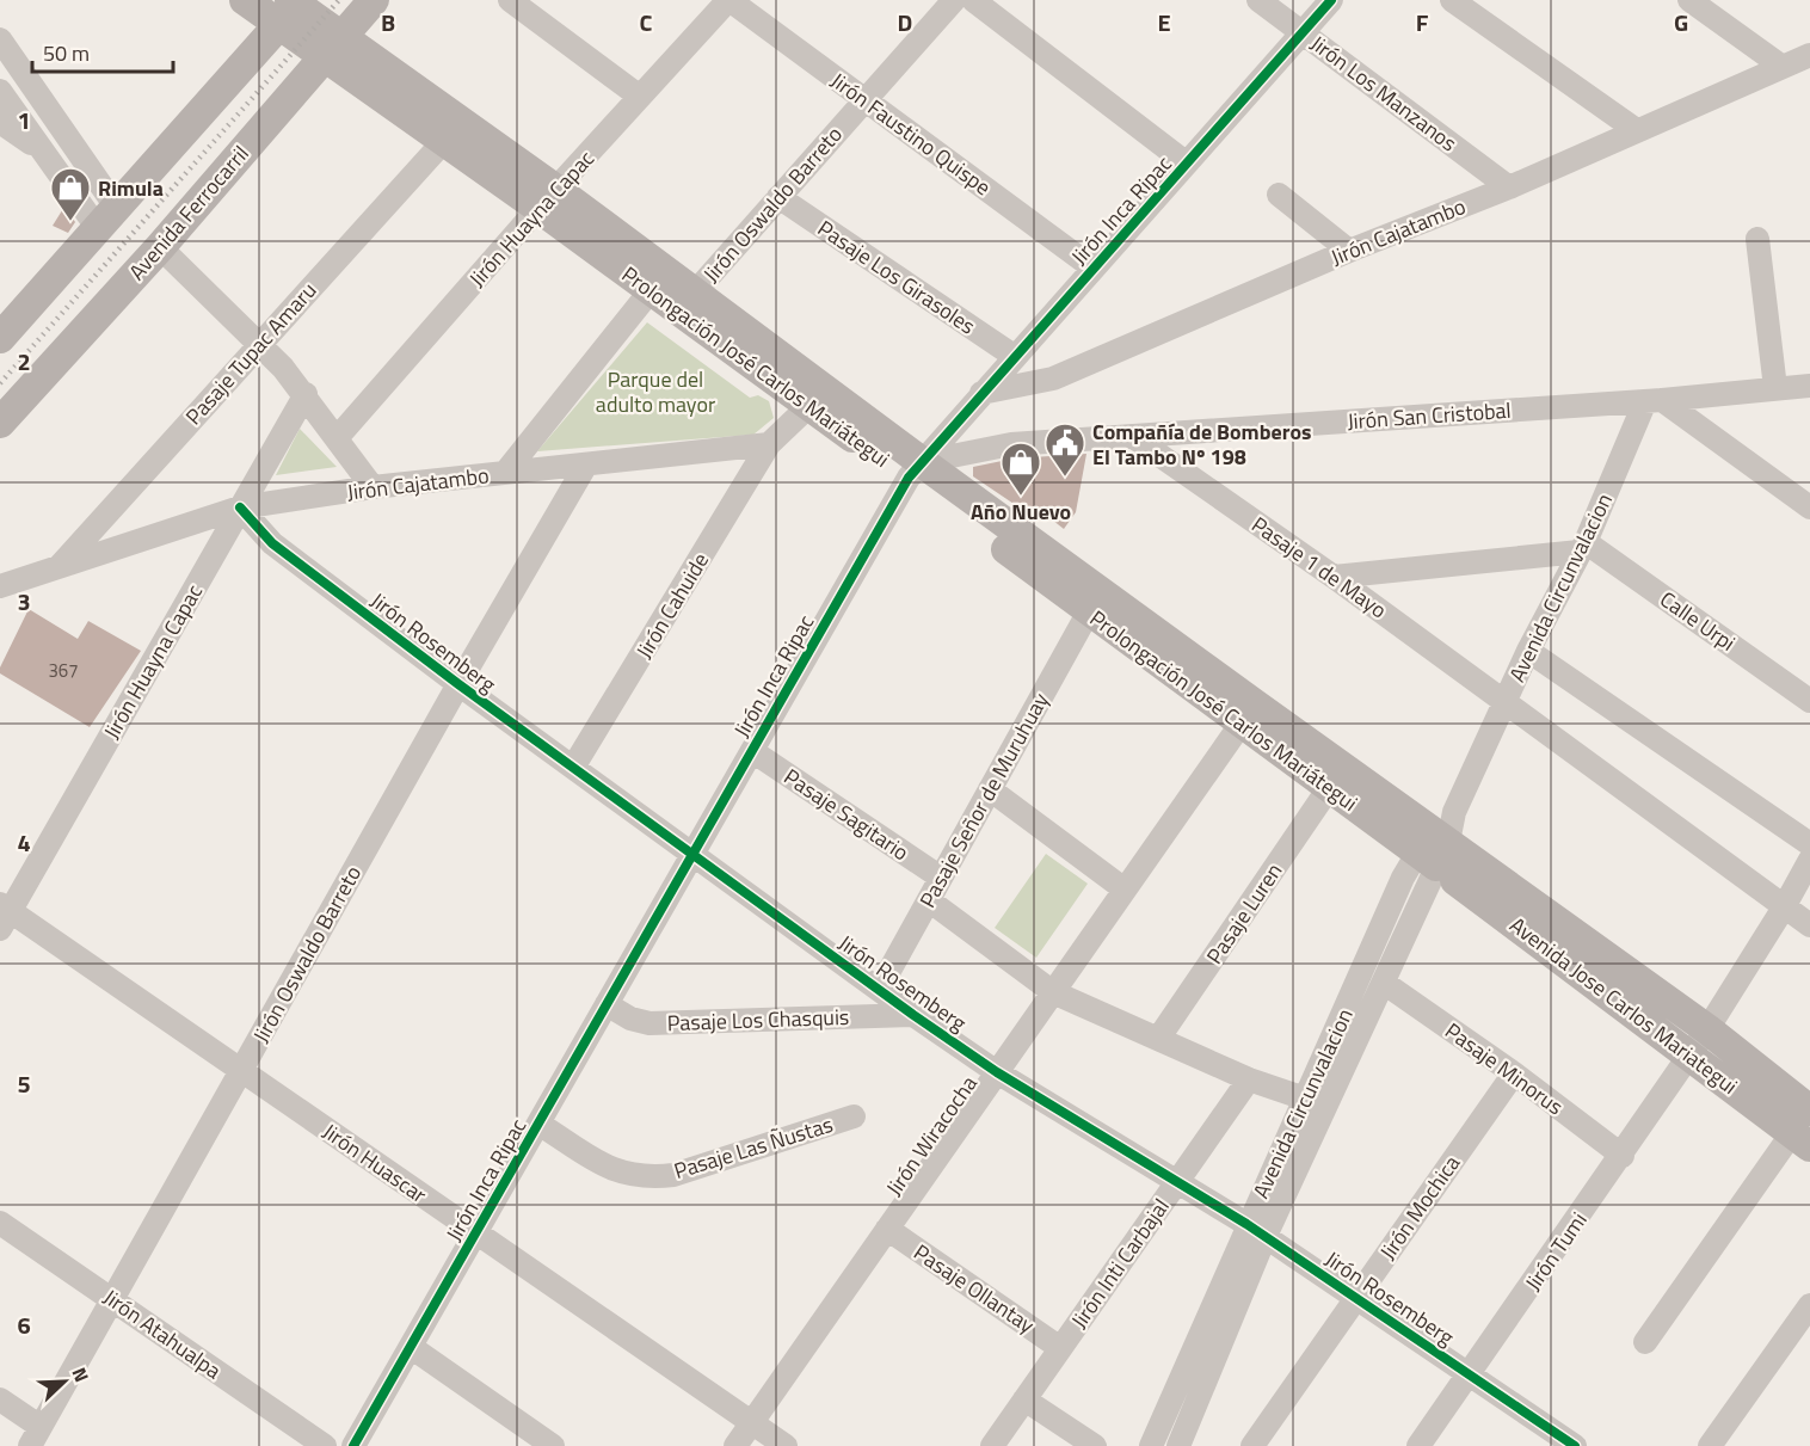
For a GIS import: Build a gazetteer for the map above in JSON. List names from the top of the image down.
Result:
{
  "streets": {
    "main road": ["Avenida Ferrocarril", "Prolongación José Carlos Mariátegui", "Avenida Jose Carlos Mariategui"],
    "street": [
      "Jirón Los Manzanos",
      "Jirón Faustino Quispe",
      "Jirón Oswaldo Barreto",
      "Jirón Inca Ripac",
      "Jirón Huayna Capac",
      "Jirón Cajatambo",
      "Pasaje Los Girasoles",
      "Pasaje Tupac Amaru",
      "Jirón San Cristobal",
      "Pasaje 1 de Mayo",
      "Avenida Circunvalacion",
      "Jirón Cahuide",
      "Calle Urpi",
      "Jirón Rosemberg",
      "Pasaje Señor de Muruhuay",
      "Pasaje Sagitario",
      "Pasaje Luren",
      "Pasaje Los Chasquis",
      "Pasaje Minorus",
      "Jirón Wiracocha",
      "Pasaje Las Ñustas",
      "Jirón Huascar",
      "Jirón Mochica",
      "Jirón Tumi",
      "Jirón Inti Carbajal",
      "Pasaje Ollantay",
      "Jirón Atahualpa"
    ]
  },
  "crossings": [
    ["Jirón Los Manzanos", "Jirón Inca Ripac"],
    ["Jirón Los Manzanos", "Jirón Cajatambo"],
    ["Jirón Faustino Quispe", "Jirón Oswaldo Barreto"],
    ["Jirón Faustino Quispe", "Jirón Inca Ripac"],
    ["Jirón Faustino Quispe", "Jirón Huayna Capac"],
    ["Jirón Oswaldo Barreto", "Jirón Cajatambo"],
    ["Jirón Oswaldo Barreto", "Pasaje Los Girasoles"],
    ["Jirón Oswaldo Barreto", "Prolongación José Carlos Mariátegui"],
    ["Jirón Oswaldo Barreto", "Jirón Rosemberg"],
    ["Jirón Oswaldo Barreto", "Jirón Huascar"],
    ["Jirón Oswaldo Barreto", "Jirón Atahualpa"],
    ["Jirón Inca Ripac", "Jirón Cajatambo"],
    ["Jirón Inca Ripac", "Pasaje Los Girasoles"],
    ["Jirón Inca Ripac", "Prolongación José Carlos Mariátegui"],
    ["Jirón Inca Ripac", "Jirón San Cristobal"],
    ["Jirón Inca Ripac", "Jirón Rosemberg"],
    ["Jirón Inca Ripac", "Pasaje Sagitario"],
    ["Jirón Inca Ripac", "Pasaje Los Chasquis"],
    ["Jirón Inca Ripac", "Pasaje Las Ñustas"],
    ["Jirón Inca Ripac", "Jirón Huascar"],
    ["Avenida Ferrocarril", "Prolongación José Carlos Mariátegui"],
    ["Jirón Huayna Capac", "Jirón Cajatambo"],
    ["Jirón Huayna Capac", "Prolongación José Carlos Mariátegui"],
    ["Jirón Huayna Capac", "Jirón Rosemberg"],
    ["Jirón Huayna Capac", "Jirón Huascar"],
    ["Jirón Cajatambo", "Pasaje Tupac Amaru"],
    ["Jirón Cajatambo", "Jirón Cahuide"],
    ["Jirón Cajatambo", "Jirón Rosemberg"],
    ["Pasaje Tupac Amaru", "Prolongación José Carlos Mariátegui"],
    ["Prolongación José Carlos Mariátegui", "Jirón San Cristobal"],
    ["Prolongación José Carlos Mariátegui", "Avenida Circunvalacion"],
    ["Prolongación José Carlos Mariátegui", "Pasaje Señor de Muruhuay"],
    ["Prolongación José Carlos Mariátegui", "Pasaje Luren"],
    ["Prolongación José Carlos Mariátegui", "Avenida Jose Carlos Mariategui"],
    ["Prolongación José Carlos Mariátegui", "Jirón Wiracocha"],
    ["Jirón San Cristobal", "Pasaje 1 de Mayo"],
    ["Jirón San Cristobal", "Avenida Circunvalacion"],
    ["Pasaje 1 de Mayo", "Avenida Circunvalacion"],
    ["Pasaje 1 de Mayo", "Jirón Tumi"],
    ["Avenida Circunvalacion", "Calle Urpi"],
    ["Avenida Circunvalacion", "Jirón Rosemberg"],
    ["Avenida Circunvalacion", "Avenida Jose Carlos Mariategui"],
    ["Avenida Circunvalacion", "Pasaje Minorus"],
    ["Jirón Cahuide", "Jirón Rosemberg"],
    ["Jirón Rosemberg", "Pasaje Señor de Muruhuay"],
    ["Jirón Rosemberg", "Pasaje Los Chasquis"],
    ["Jirón Rosemberg", "Jirón Wiracocha"],
    ["Jirón Rosemberg", "Jirón Mochica"],
    ["Jirón Rosemberg", "Jirón Tumi"],
    ["Jirón Rosemberg", "Jirón Inti Carbajal"],
    ["Pasaje Señor de Muruhuay", "Pasaje Sagitario"],
    ["Avenida Jose Carlos Mariategui", "Jirón Tumi"],
    ["Pasaje Minorus", "Jirón Mochica"],
    ["Pasaje Minorus", "Jirón Tumi"],
    ["Jirón Wiracocha", "Jirón Huascar"],
    ["Jirón Wiracocha", "Pasaje Ollantay"],
    ["Jirón Inti Carbajal", "Pasaje Ollantay"]
  ],
  "parks": ["Parque del adulto mayor"],
  "places": {
    "shop": ["Rimula", "Año Nuevo"],
    "public building": ["Compañía de Bomberos El Tambo Nº 198"]
  },
  "house_numbers": ["367"],
  "scale_bar": "50 m",
  "north": "top right",
  "grid": {
    "columns": [
      "B",
      "C",
      "D",
      "E",
      "F",
      "G"
    ],
    "rows": [
      "1",
      "2",
      "3",
      "4",
      "5",
      "6"
    ]
  }
}
